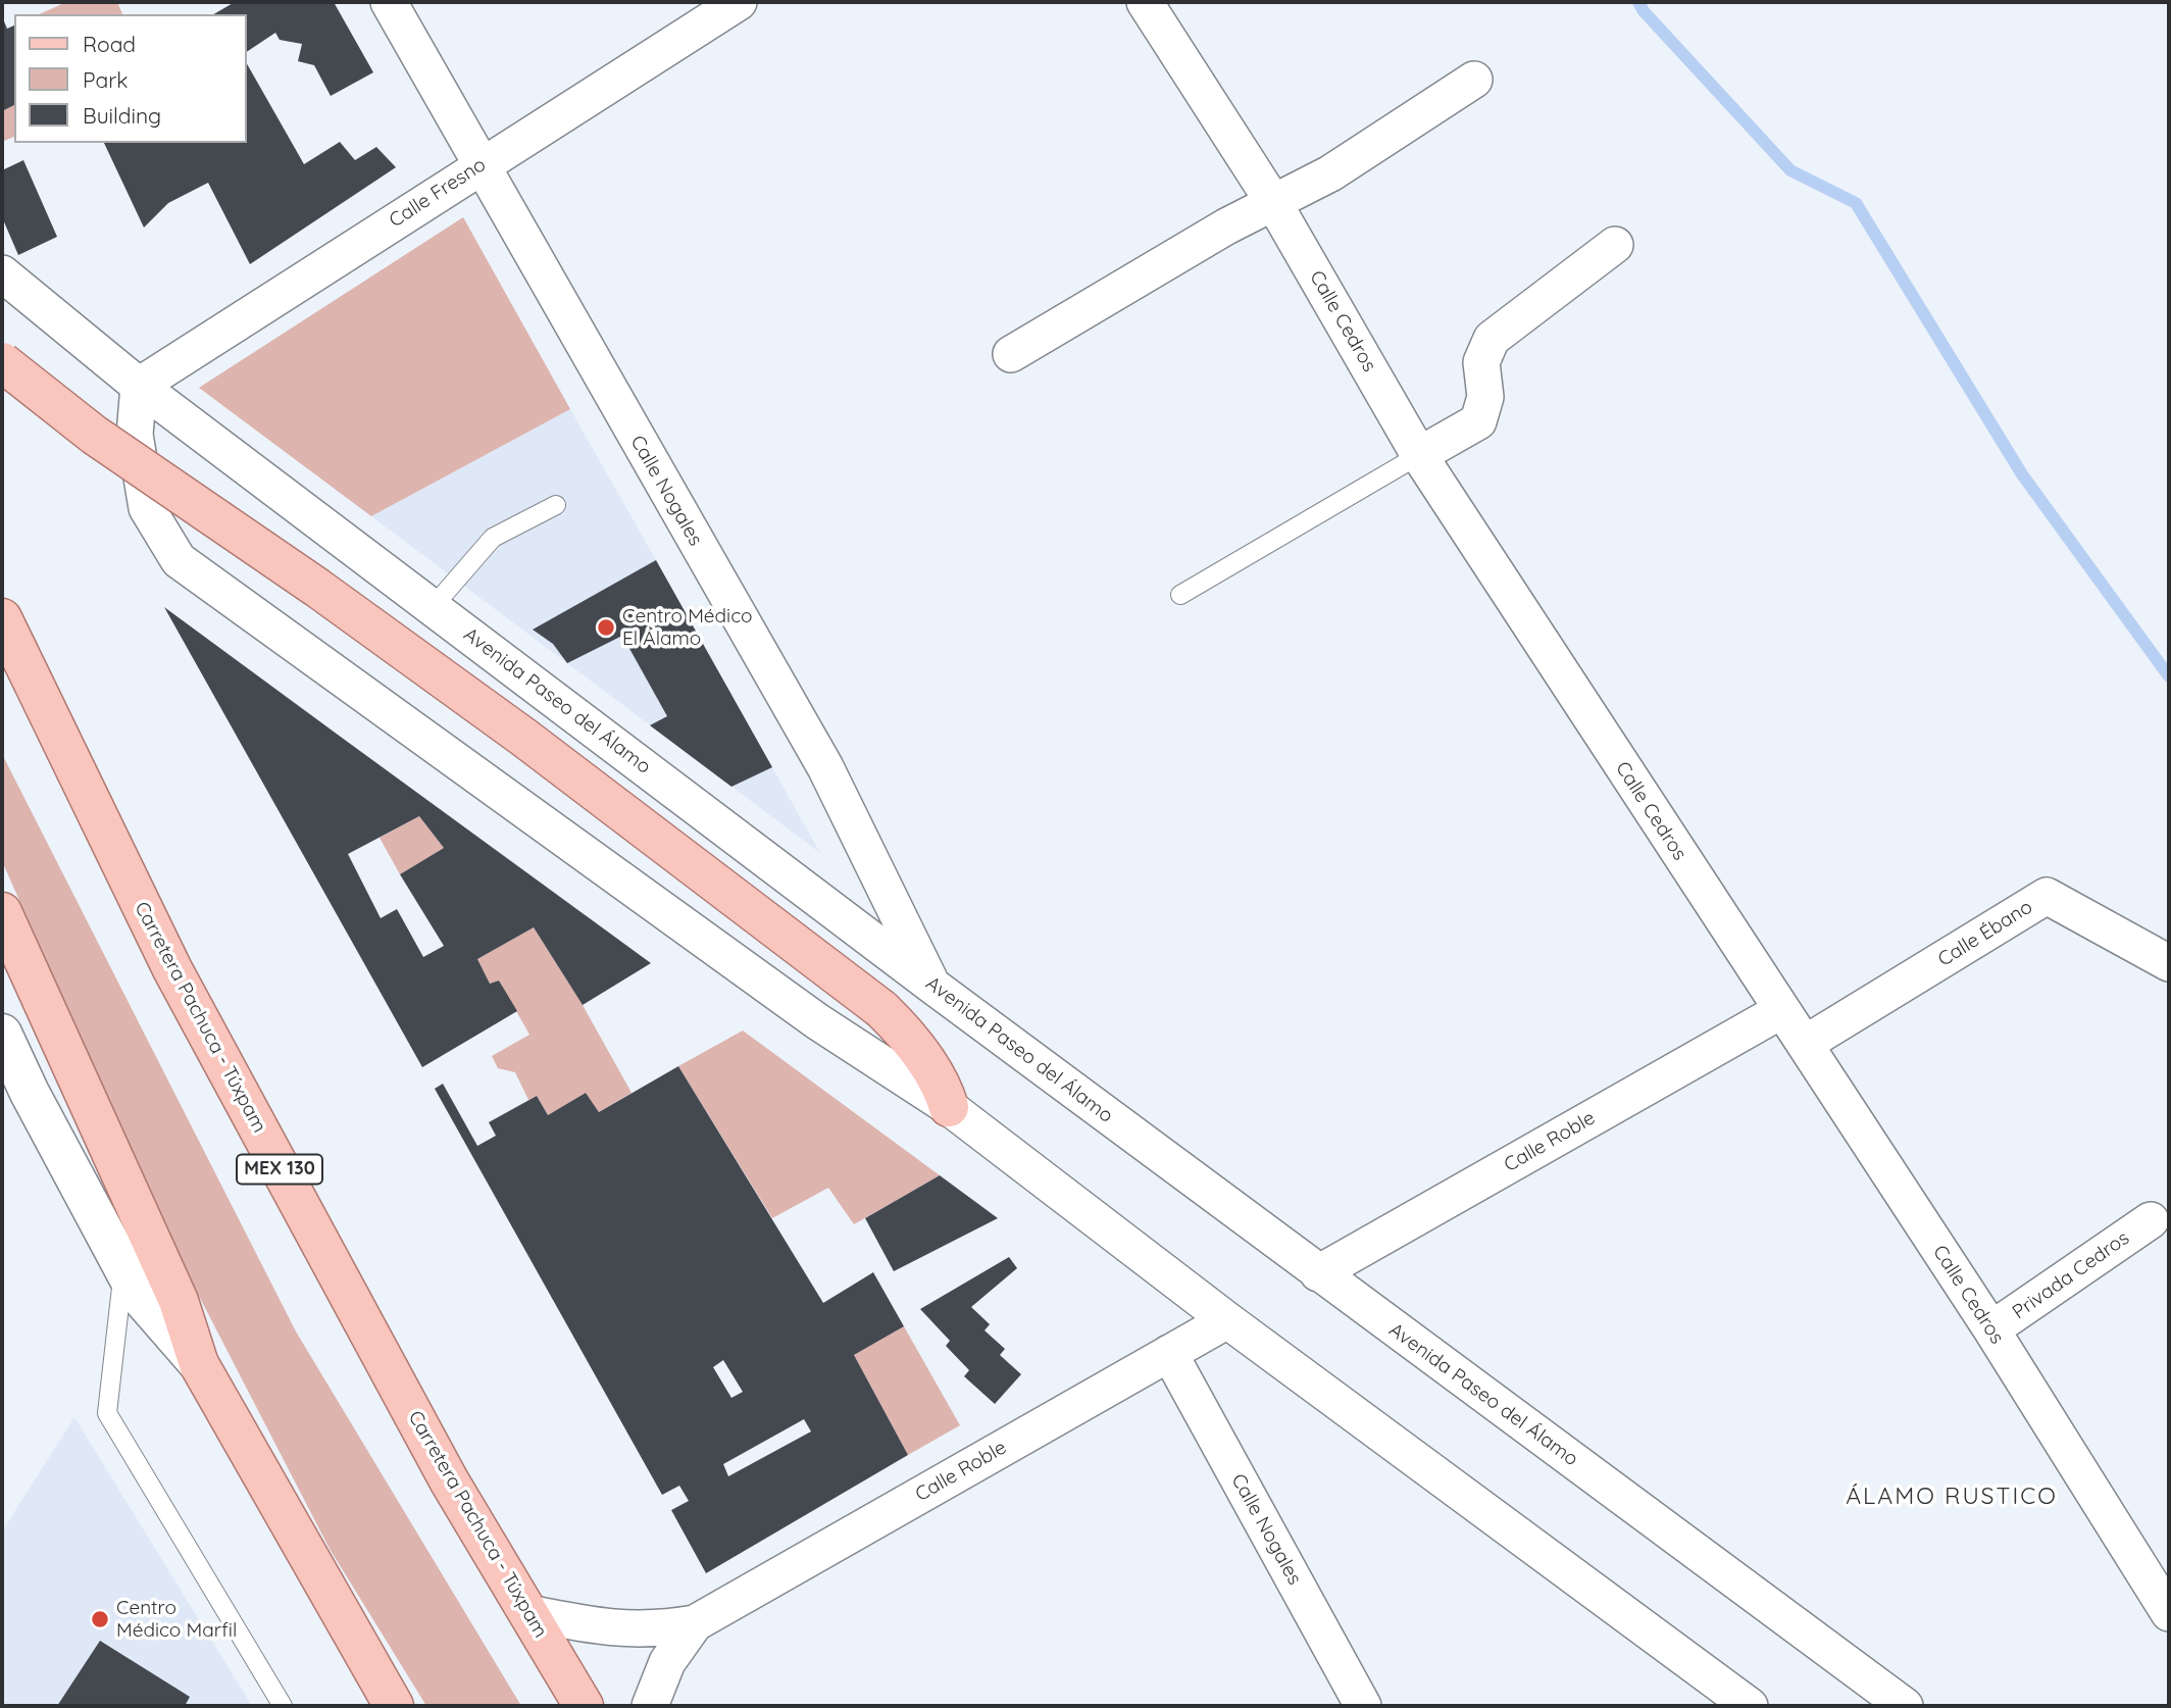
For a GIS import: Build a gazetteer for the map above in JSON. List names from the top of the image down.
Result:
{
  "streets": {
    "main road": ["Carretera Pachuca - Túxpam", "MEX 130"],
    "street": [
      "Calle Fresno",
      "Calle Cedros",
      "Calle Nogales",
      "Avenida Paseo del Álamo",
      "Calle Ébano",
      "Calle Roble",
      "Privada Cedros"
    ]
  },
  "crossings": [
    ["Calle Fresno", "Calle Nogales"],
    ["Calle Fresno", "Avenida Paseo del Álamo"],
    ["Calle Cedros", "Calle Ébano"],
    ["Calle Cedros", "Calle Roble"],
    ["Calle Cedros", "Privada Cedros"],
    ["Calle Nogales", "Avenida Paseo del Álamo"],
    ["Calle Nogales", "Calle Roble"],
    ["Avenida Paseo del Álamo", "Calle Roble"],
    ["Carretera Pachuca - Túxpam", "Calle Roble"]
  ],
  "districts": ["ÁLAMO RUSTICO"],
  "places": ["Centro Médico El Álamo", "Centro Médico Marfil"],
  "legend": ["Road", "Park", "Building"]
}
